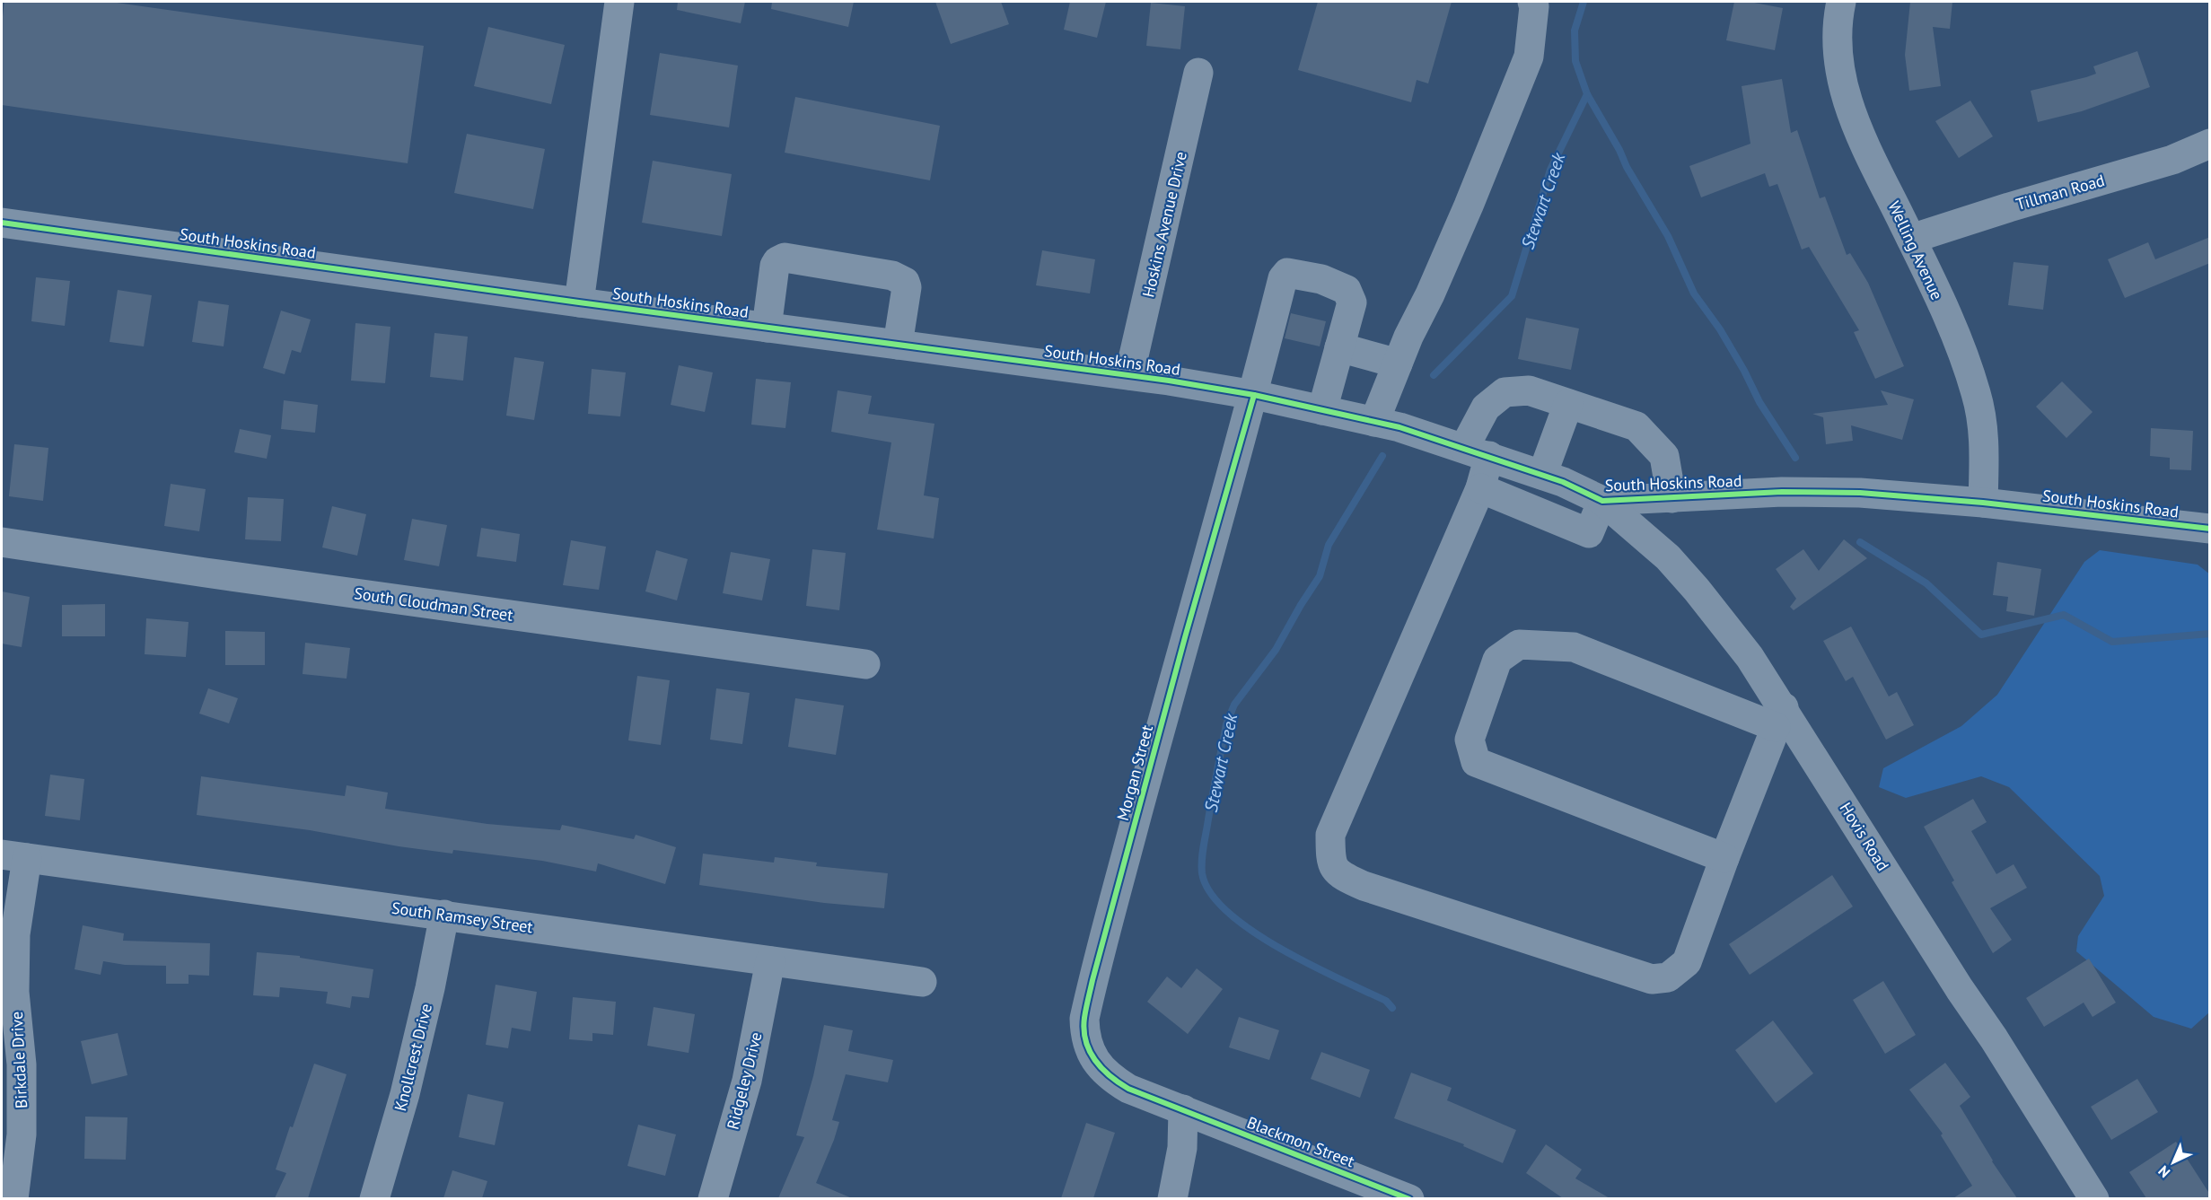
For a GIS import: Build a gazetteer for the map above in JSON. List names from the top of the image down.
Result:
{
  "streets": {
    "street": [
      "Tillman Road",
      "Hoskins Avenue Drive",
      "South Hoskins Road",
      "Welling Avenue",
      "South Cloudman Street",
      "Morgan Street",
      "Hovis Road",
      "South Ramsey Street",
      "Knollcrest Drive",
      "Birkdale Drive",
      "Ridgeley Drive",
      "Blackmon Street"
    ]
  },
  "crossings": [
    ["Tillman Road", "Welling Avenue"],
    ["Hoskins Avenue Drive", "South Hoskins Road"],
    ["South Hoskins Road", "Welling Avenue"],
    ["South Hoskins Road", "Morgan Street"],
    ["South Hoskins Road", "Hovis Road"],
    ["Morgan Street", "Blackmon Street"],
    ["South Ramsey Street", "Knollcrest Drive"],
    ["South Ramsey Street", "Birkdale Drive"],
    ["South Ramsey Street", "Ridgeley Drive"]
  ],
  "water": ["Stewart Creek"],
  "north": "bottom left"
}
